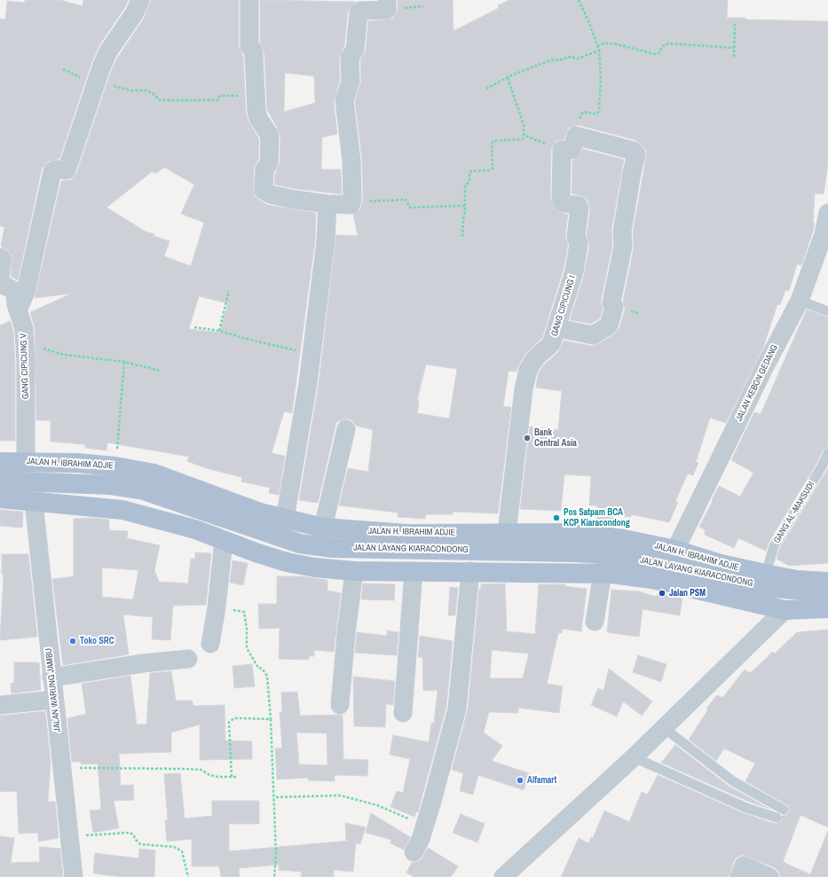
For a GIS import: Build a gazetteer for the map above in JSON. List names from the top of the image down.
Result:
{
  "streets": {
    "main road": ["JALAN H. IBRAHIM ADJIE", "JALAN LAYANG KIARACONDONG"],
    "street": [
      "GANG CIPICUNG I",
      "GANG CIPICUNG V",
      "JALAN KEBON GEDANG",
      "JALAN WARUNG JAMBU"
    ],
    "lane": ["GANG AL -MAKSUDI"]
  },
  "crossings": [
    ["GANG CIPICUNG I", "JALAN H. IBRAHIM ADJIE"],
    ["GANG CIPICUNG V", "JALAN H. IBRAHIM ADJIE"],
    ["JALAN KEBON GEDANG", "JALAN H. IBRAHIM ADJIE"],
    ["JALAN H. IBRAHIM ADJIE", "GANG AL -MAKSUDI"]
  ],
  "places": [
    "Bank Central Asia",
    "Pos Satpam BCA KCP Kiaracondong",
    "Jalan PSM",
    "Toko SRC",
    "Alfamart"
  ]
}
